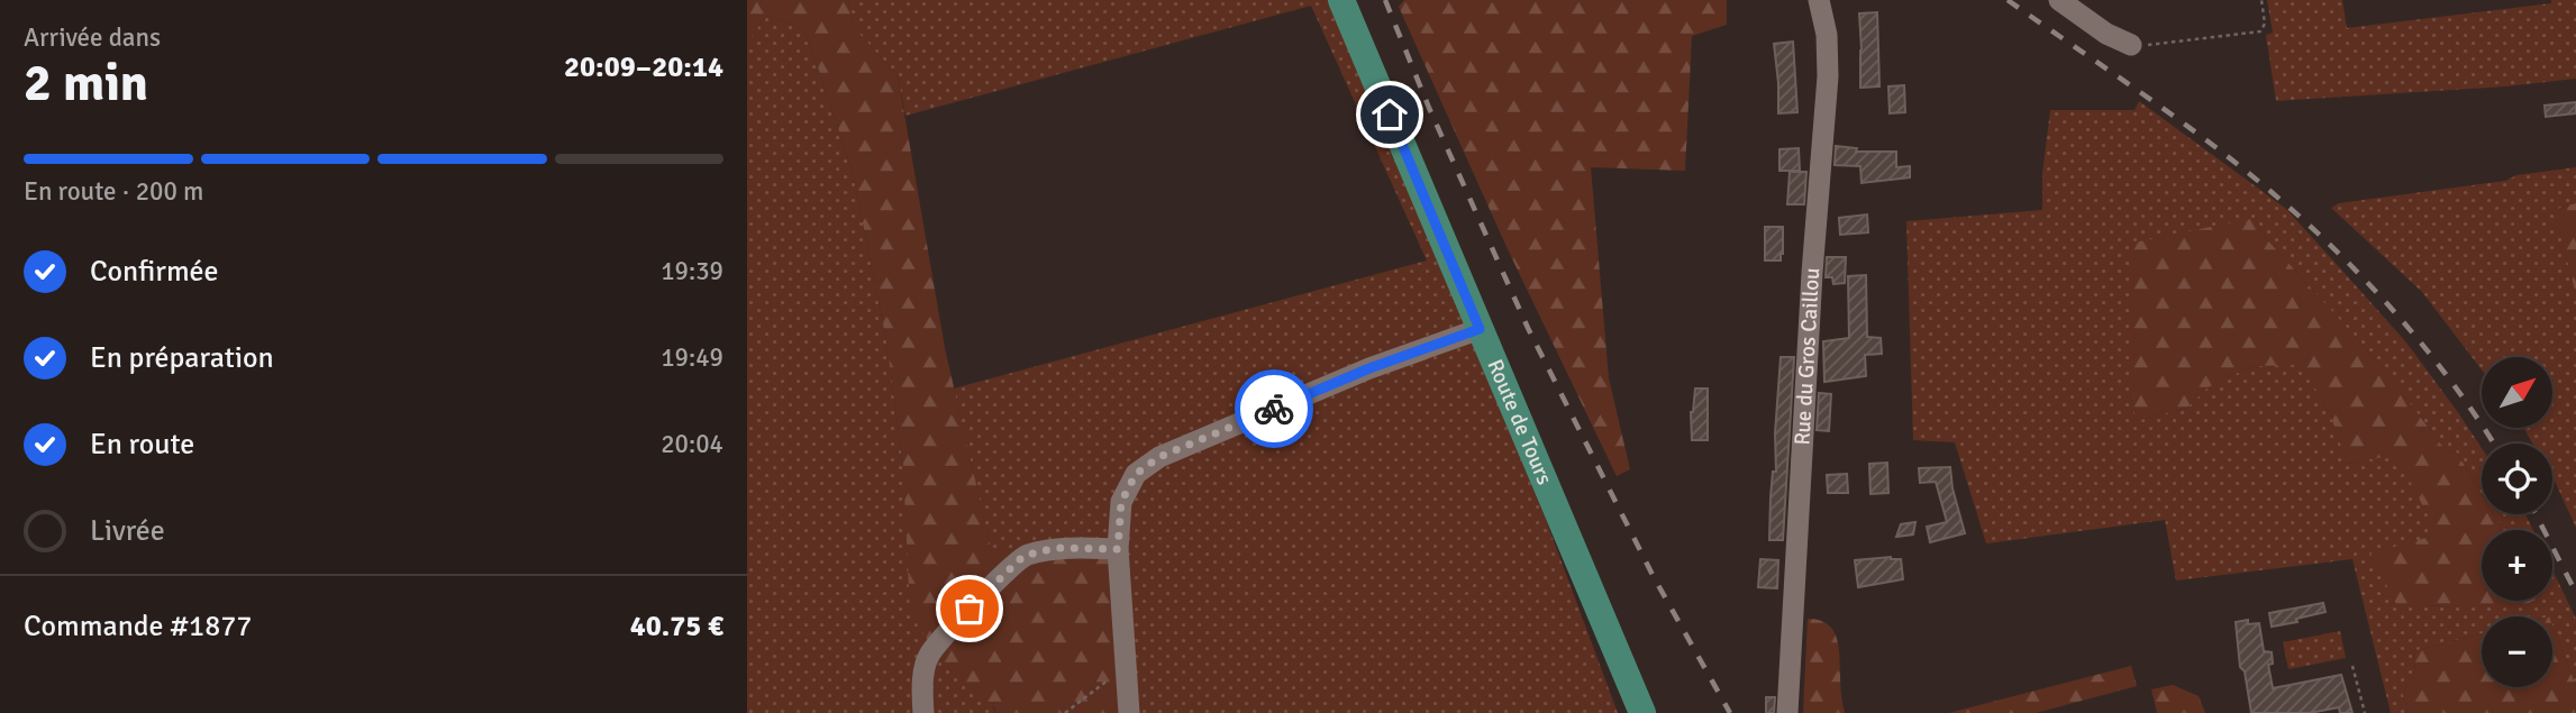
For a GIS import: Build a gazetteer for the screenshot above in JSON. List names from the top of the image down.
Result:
{
  "streets": {
    "main road": ["Route de Tours"],
    "street": ["Rue du Gros Caillou"]
  },
  "north": "top right",
  "page": {
    "heading": ["2 min", "Arrivée dans", "20:09–20:14"],
    "panel": ["Commande #1877", "40.75 €"],
    "bar": "En route · 200 m",
    "list": [
      ["Confirmée", "19:39"],
      ["En préparation", "19:49"],
      ["En route", "20:04"],
      "Livrée"
    ],
    "map_buttons": ["+", "−"]
  }
}
